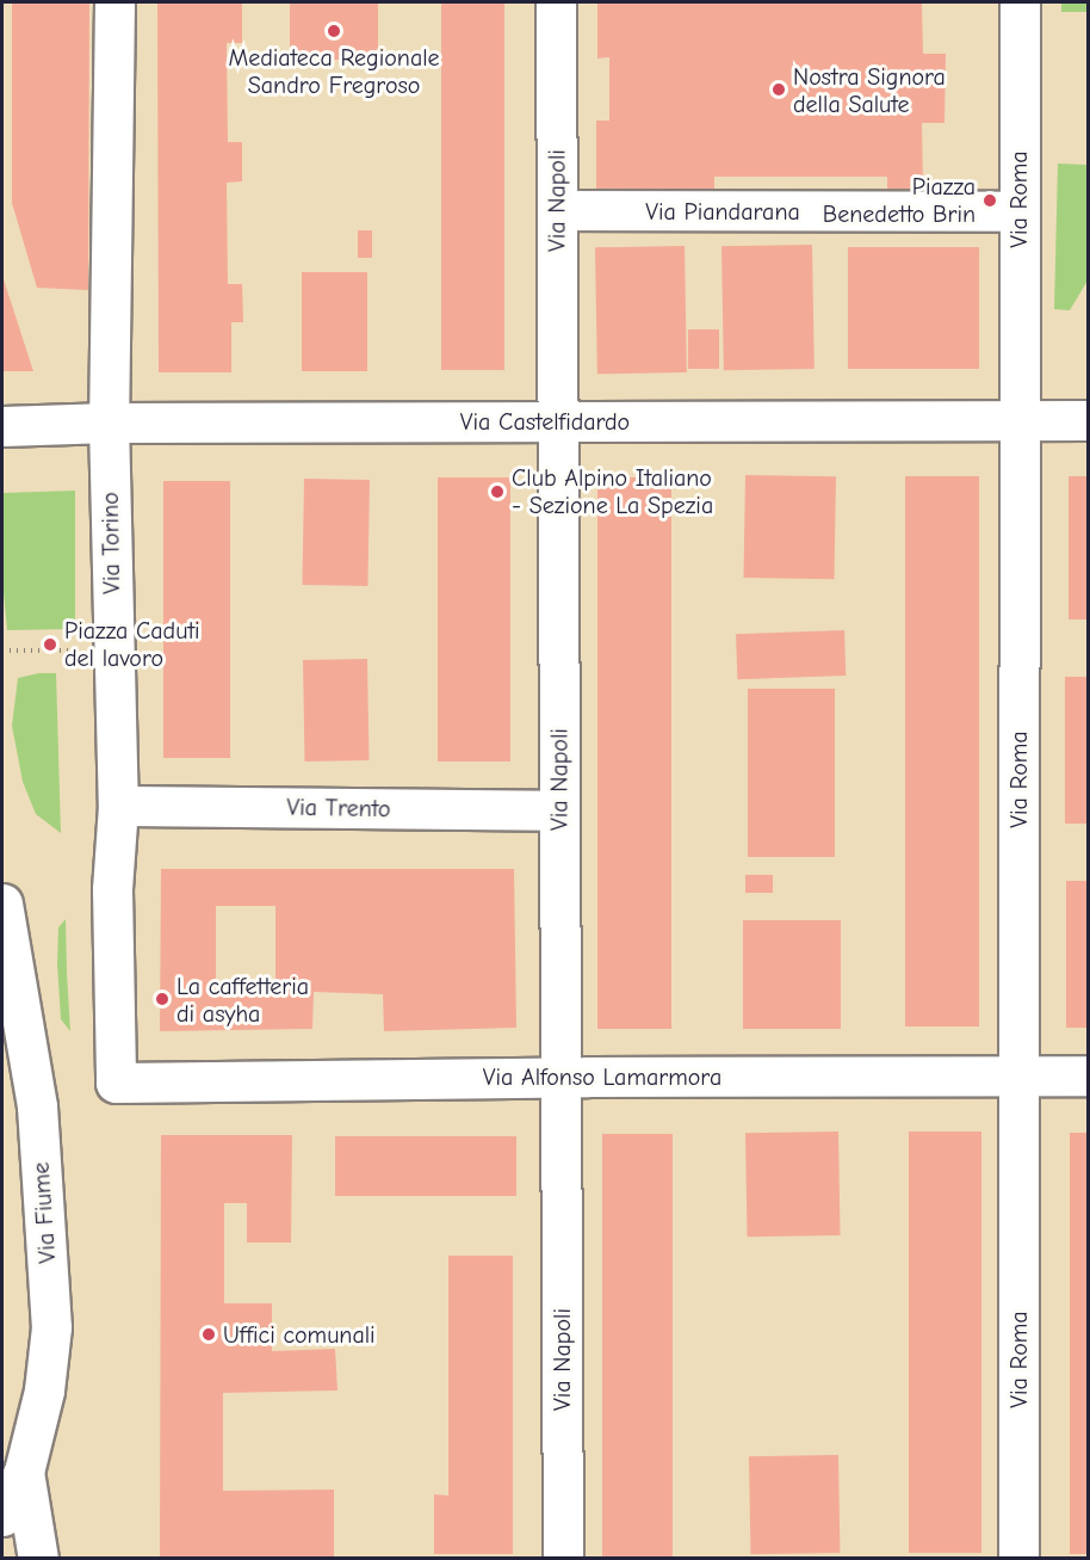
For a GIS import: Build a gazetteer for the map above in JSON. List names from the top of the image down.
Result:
{
  "streets": {
    "street": [
      "Via Roma",
      "Via Napoli",
      "Via Piandarana",
      "Via Castelfidardo",
      "Via Torino",
      "Via Trento",
      "Via Alfonso Lamarmora",
      "Via Fiume"
    ]
  },
  "crossings": [
    ["Via Roma", "Via Piandarana"],
    ["Via Roma", "Via Castelfidardo"],
    ["Via Roma", "Via Alfonso Lamarmora"],
    ["Via Napoli", "Via Piandarana"],
    ["Via Napoli", "Via Castelfidardo"],
    ["Via Napoli", "Via Trento"],
    ["Via Napoli", "Via Alfonso Lamarmora"],
    ["Via Castelfidardo", "Via Torino"],
    ["Via Torino", "Via Trento"],
    ["Via Torino", "Via Alfonso Lamarmora"]
  ],
  "places": [
    "Mediateca Regionale Sandro Fregroso",
    "Nostra Signora della Salute",
    "Piazza Benedetto Brin",
    "Club Alpino Italiano - Sezione La Spezia",
    "Piazza Caduti del lavoro",
    "La caffetteria di asyha",
    "Uffici comunali"
  ]
}
